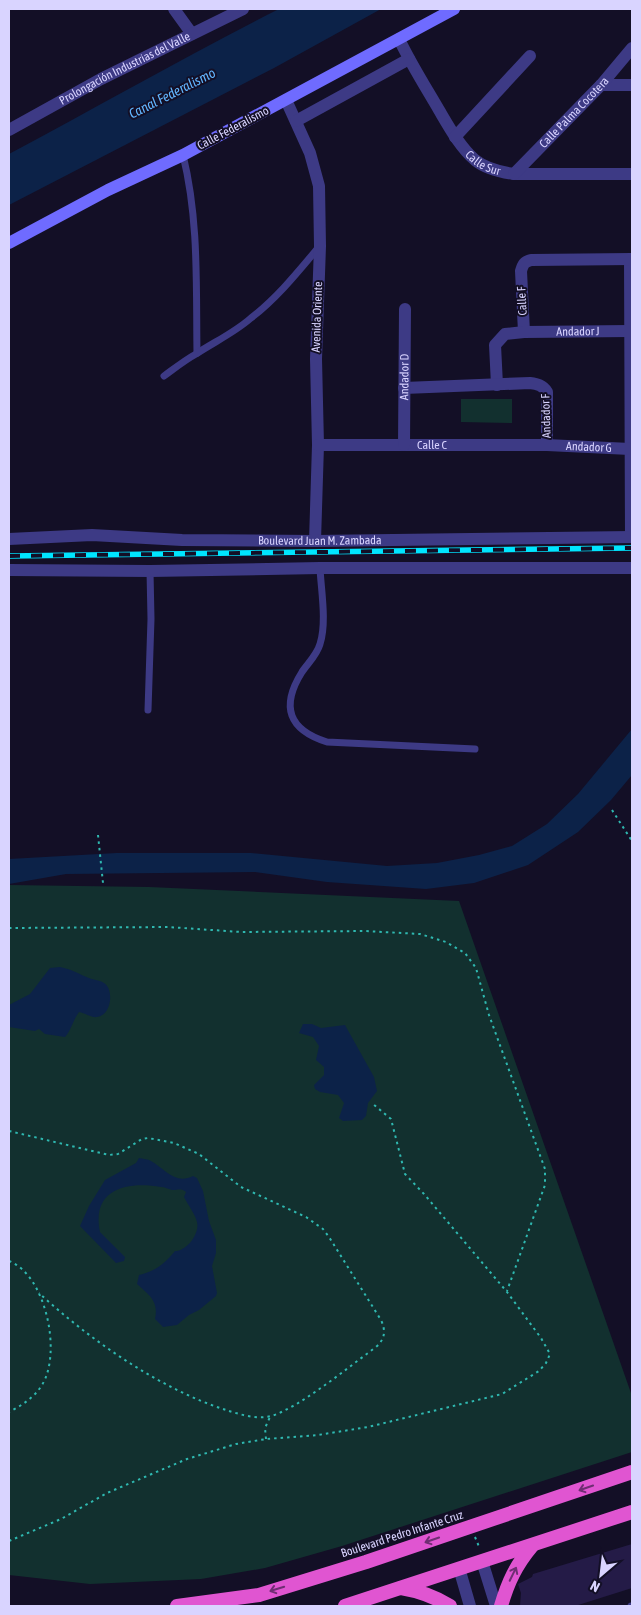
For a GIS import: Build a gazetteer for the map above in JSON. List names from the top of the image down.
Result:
{
  "streets": {
    "highway": ["Boulevard Pedro Infante Cruz"],
    "main road": ["Calle Federalismo"],
    "street": [
      "Prolongación Industrias del Valle",
      "Calle Palma Cocotera",
      "Calle Sur",
      "Calle F",
      "Avenida Oriente",
      "Andador J",
      "Andador D",
      "Andador F",
      "Calle C",
      "Andador G",
      "Boulevard Juan M. Zambada"
    ]
  },
  "crossings": [
    ["Calle Palma Cocotera", "Calle Sur"],
    ["Calle Federalismo", "Calle Sur"],
    ["Calle Federalismo", "Avenida Oriente"],
    ["Calle F", "Andador J"],
    ["Avenida Oriente", "Calle C"],
    ["Avenida Oriente", "Boulevard Juan M. Zambada"],
    ["Andador J", "Andador F"],
    ["Andador D", "Calle C"],
    ["Andador F", "Calle C"],
    ["Andador F", "Andador G"],
    ["Calle C", "Andador G"]
  ],
  "water": ["Canal Federalismo"],
  "north": "bottom left"
}
